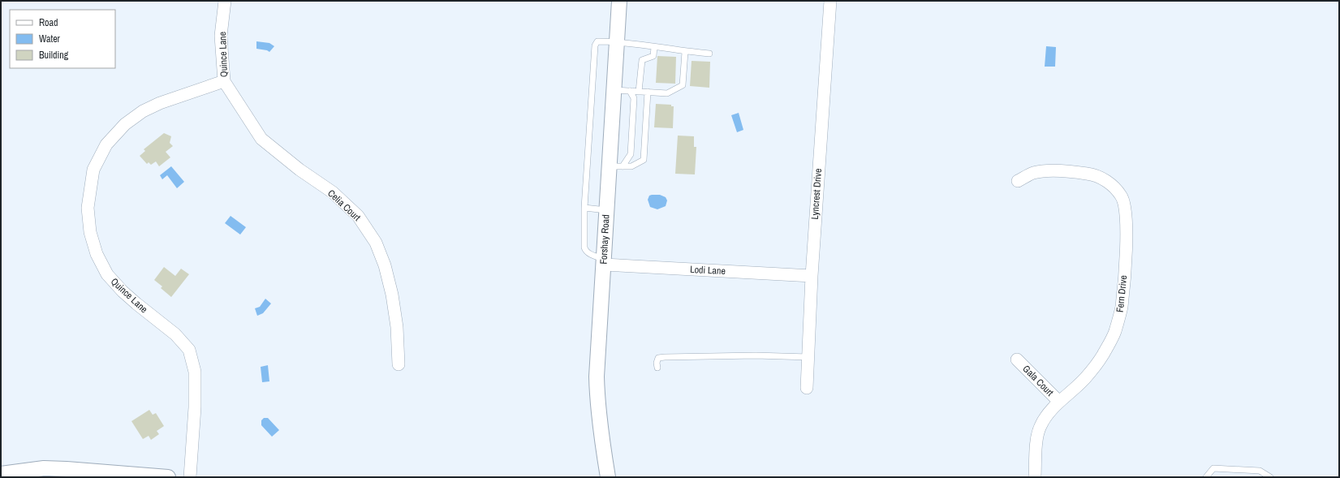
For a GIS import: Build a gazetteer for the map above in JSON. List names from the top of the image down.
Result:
{
  "streets": {
    "street": [
      "Quince Lane",
      "Lyncrest Drive",
      "Celia Court",
      "Forshay Road",
      "Lodi Lane",
      "Fern Drive",
      "Gala Court"
    ]
  },
  "crossings": [
    ["Quince Lane", "Celia Court"],
    ["Lyncrest Drive", "Lodi Lane"],
    ["Forshay Road", "Lodi Lane"],
    ["Fern Drive", "Gala Court"]
  ],
  "legend": ["Road", "Water", "Building"]
}
